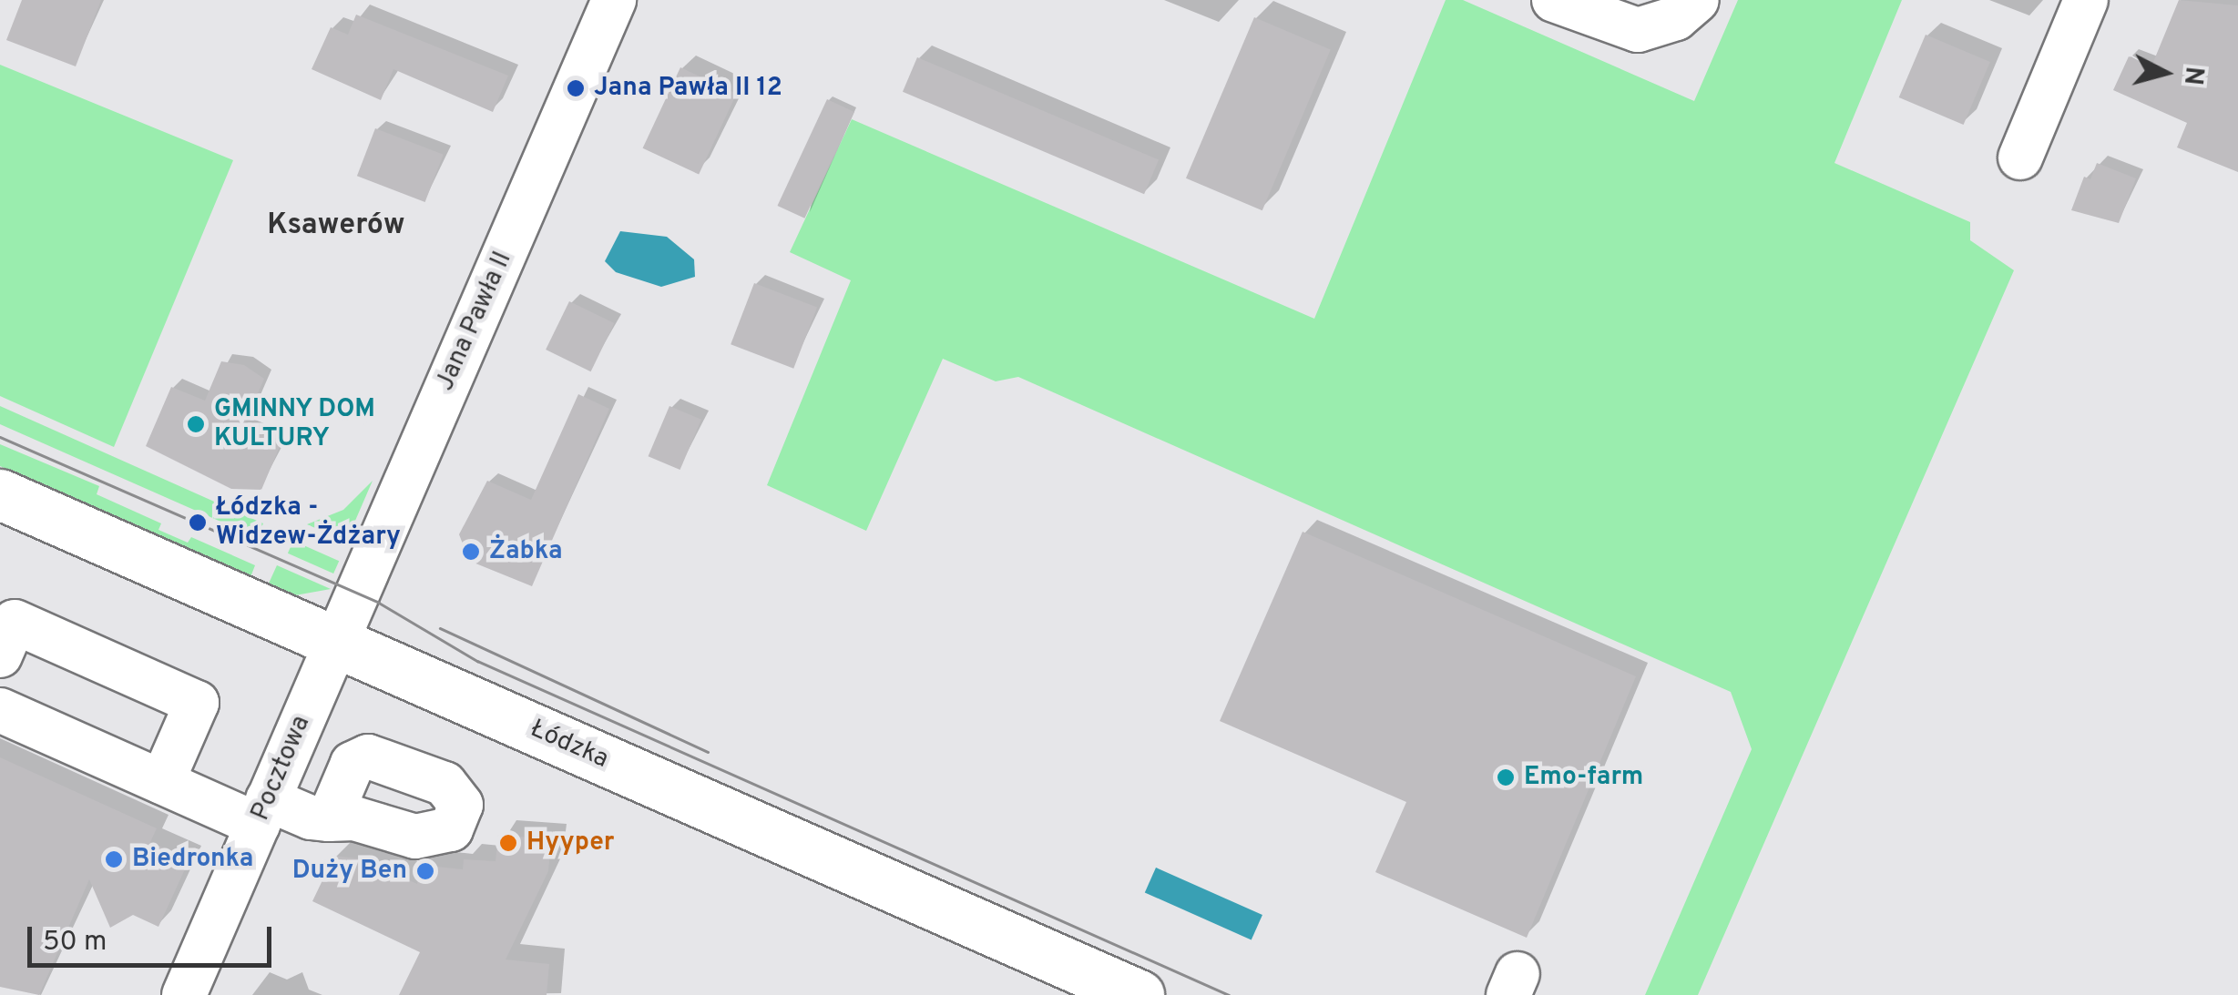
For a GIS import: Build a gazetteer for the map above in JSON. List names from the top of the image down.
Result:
{
  "streets": {
    "main road": ["Łódzka"],
    "street": ["Jana Pawła II", "Pocztowa"]
  },
  "crossings": [
    ["Jana Pawła II", "Łódzka"],
    ["Jana Pawła II", "Pocztowa"],
    ["Łódzka", "Pocztowa"]
  ],
  "districts": ["Ksawerów"],
  "places": [
    "Jana Pawła II 12",
    "GMINNY DOM KULTURY",
    "Łódzka - Widzew-Żdżary",
    "Żabka",
    "Emo-farm",
    "Hyyper",
    "Biedronka",
    "Duży Ben"
  ],
  "scale_bar": "50 m",
  "north": "right"
}
